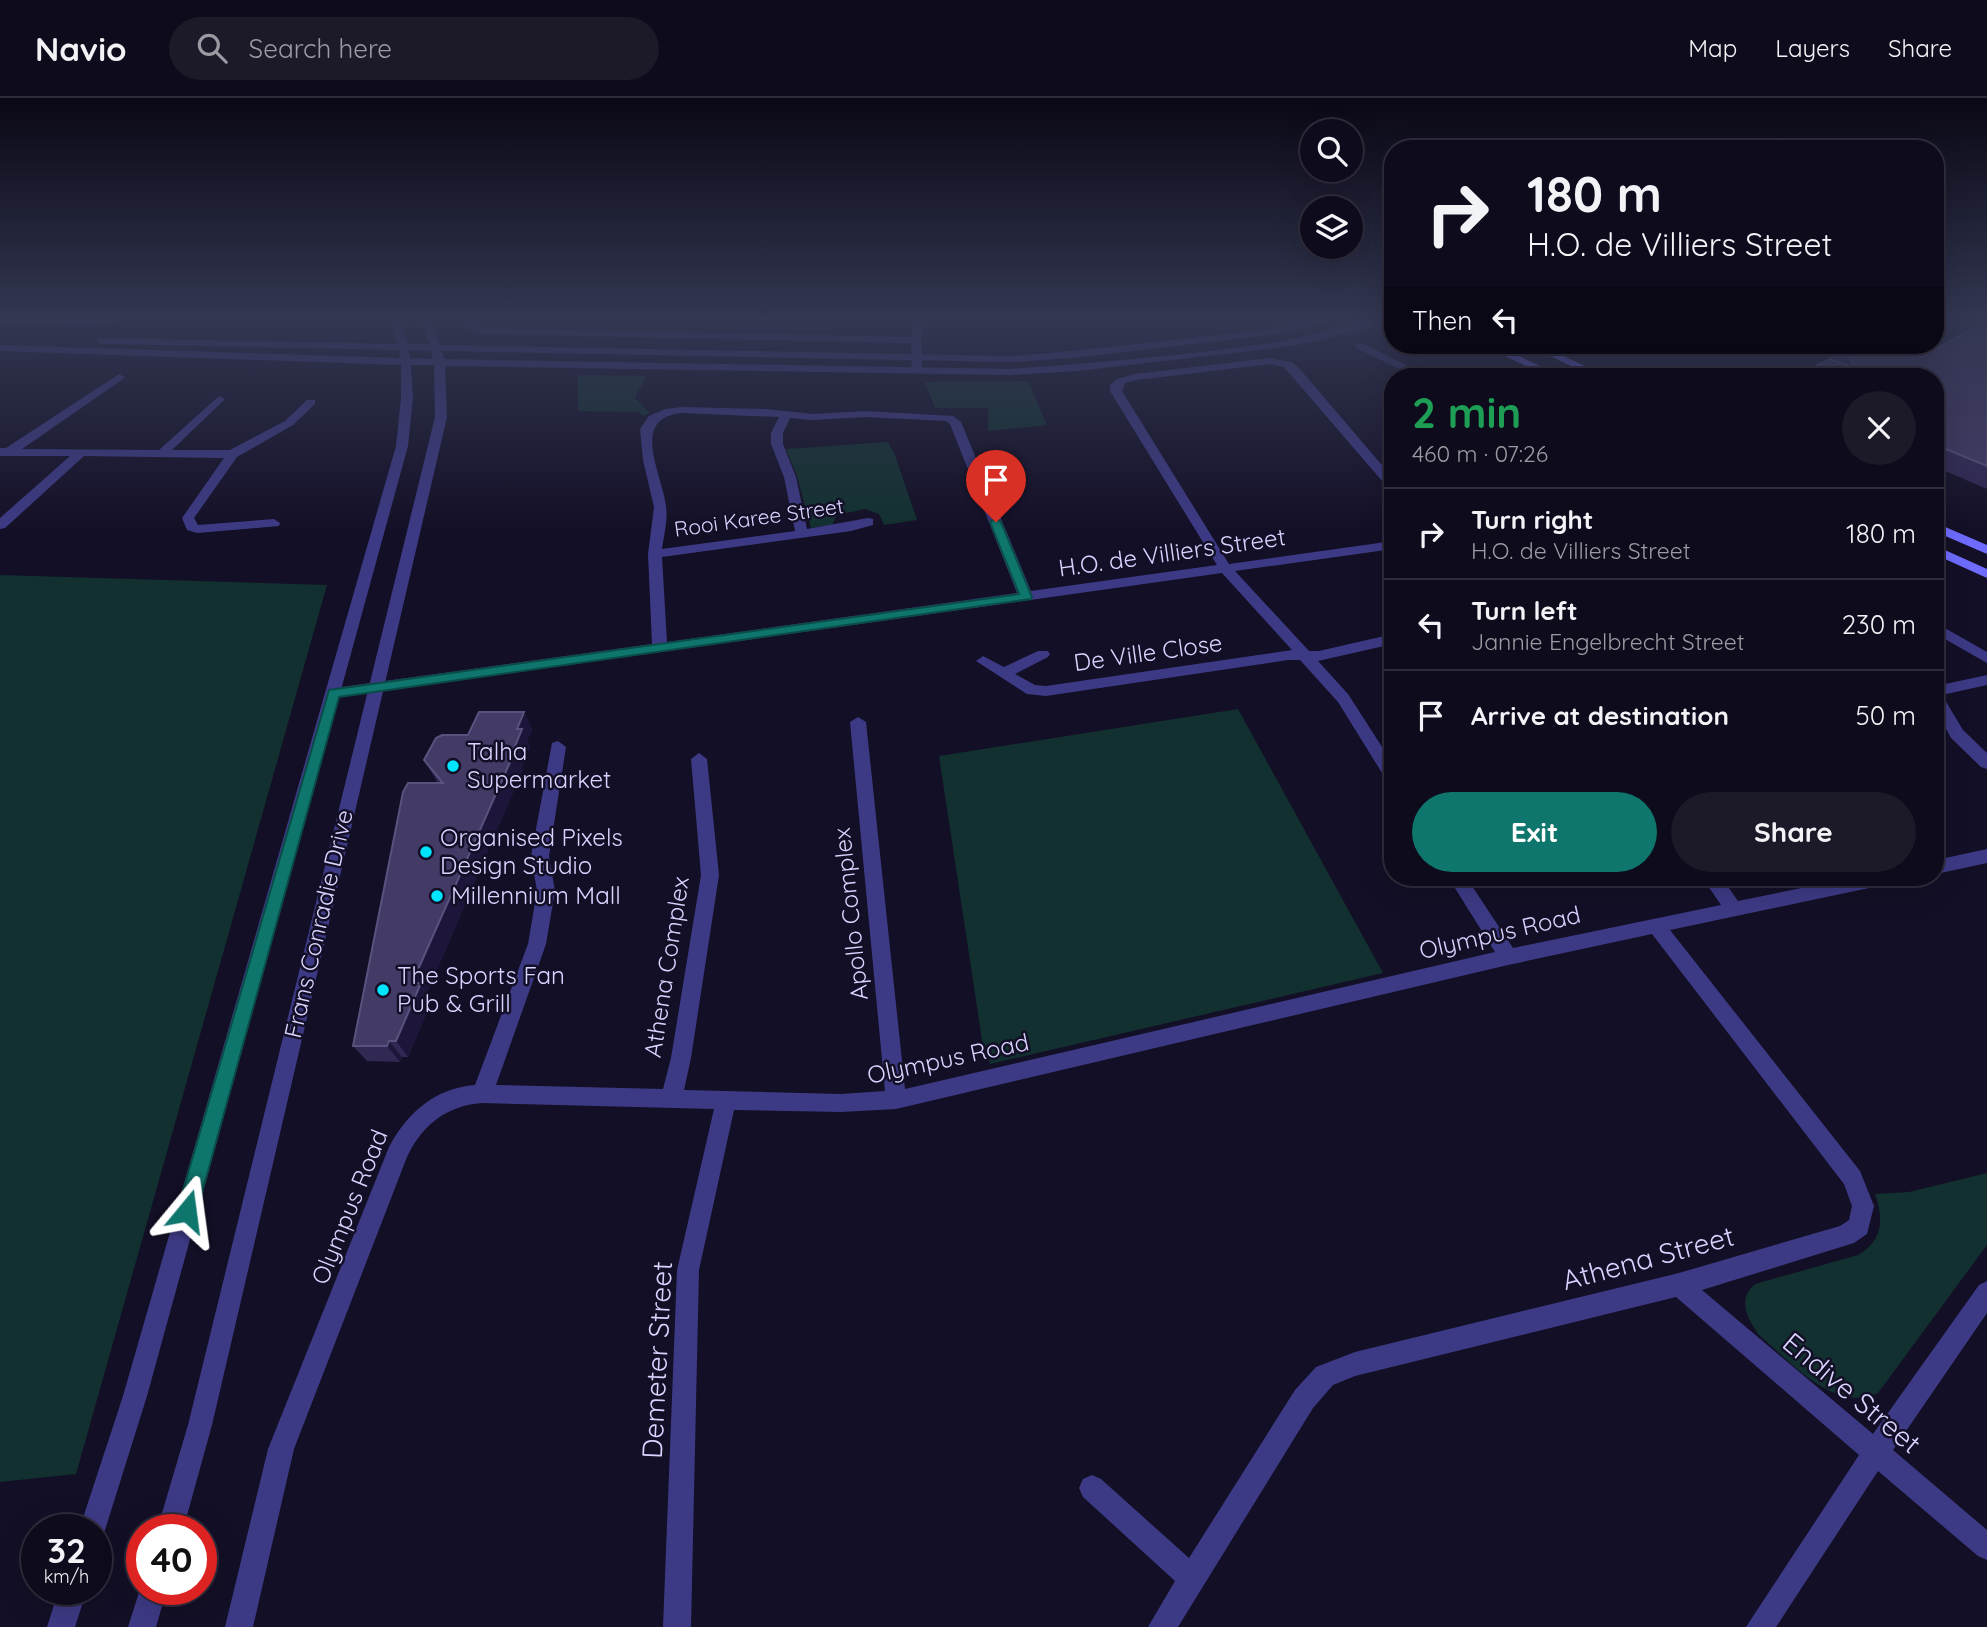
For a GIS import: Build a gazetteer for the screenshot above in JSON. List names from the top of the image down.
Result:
{
  "streets": {
    "street": [
      "Rooi Karee Street",
      "H.O. de Villiers Street",
      "De Ville Close",
      "Apollo Complex",
      "Frans Conradie Drive",
      "Olympus Road",
      "Athena Complex",
      "Athena Street",
      "Demeter Street",
      "Endive Street"
    ]
  },
  "crossings": [
    ["H.O. de Villiers Street", "Frans Conradie Drive"],
    ["Apollo Complex", "Olympus Road"],
    ["Olympus Road", "Athena Complex"],
    ["Olympus Road", "Athena Street"],
    ["Olympus Road", "Demeter Street"],
    ["Athena Street", "Endive Street"]
  ],
  "places": [
    "Talha Supermarket",
    "Organised Pixels Design Studio",
    "Millennium Mall",
    "The Sports Fan Pub & Grill"
  ],
  "page": {
    "header": "Navio",
    "search": "Search here",
    "nav": ["Map", "Layers", "Share"],
    "turn": ["180 m", "H.O. de Villiers Street"],
    "then": "Then",
    "heading": ["2 min", "460 m · 07:26"],
    "list": [
      {
        "name": "Turn right",
        "note": "H.O. de Villiers Street",
        "value": "180 m"
      },
      {
        "name": "Turn left",
        "note": "Jannie Engelbrecht Street",
        "value": "230 m"
      },
      {
        "name": "Arrive at destination",
        "value": "50 m"
      }
    ],
    "buttons": ["Exit", "Share"],
    "speed": "32 km/h",
    "limit": "40"
  }
}
